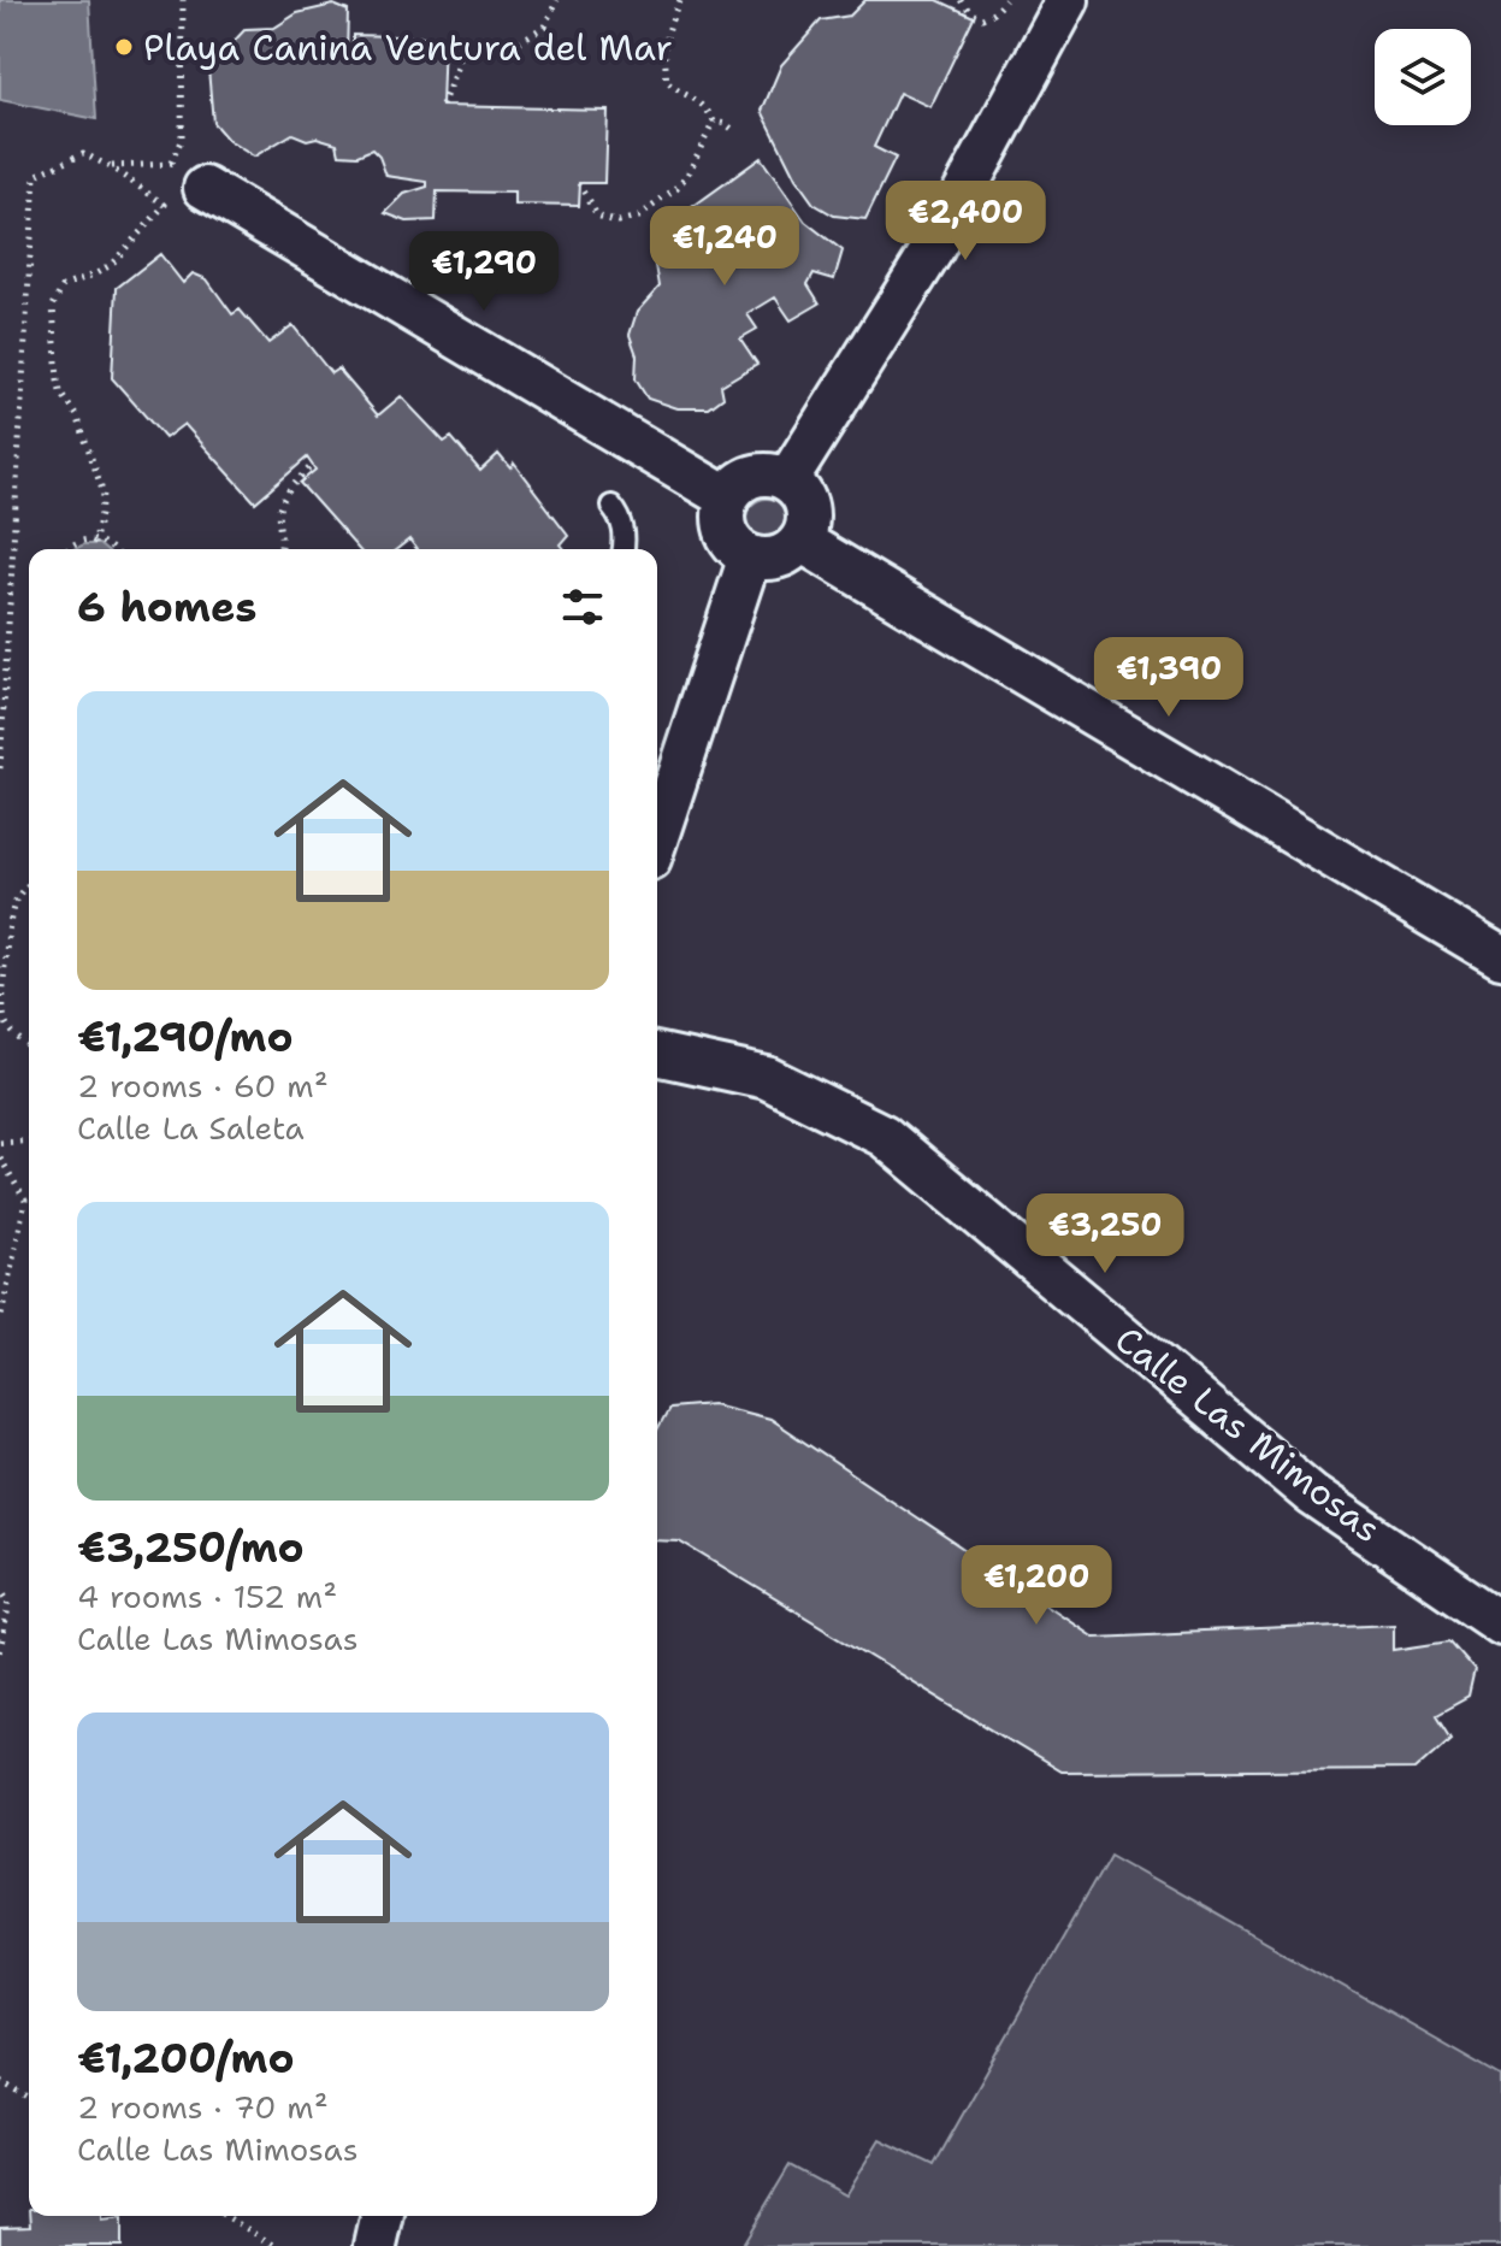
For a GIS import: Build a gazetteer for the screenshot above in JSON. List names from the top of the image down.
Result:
{
  "streets": {
    "street": ["Calle Las Mimosas"]
  },
  "places": ["Playa Canina Ventura del Mar"],
  "page": {
    "price": [
      "€2,400",
      "€1,240",
      "€1,290",
      "€1,390",
      "€3,250",
      "€1,200"
    ],
    "heading": "6 homes",
    "list": [
      {
        "name": "€1,290/mo",
        "note": "2 rooms · 60 m² · Calle La Saleta"
      },
      {
        "name": "€3,250/mo",
        "note": "4 rooms · 152 m² · Calle Las Mimosas"
      },
      {
        "name": "€1,200/mo",
        "note": "2 rooms · 70 m² · Calle Las Mimosas"
      }
    ]
  }
}
